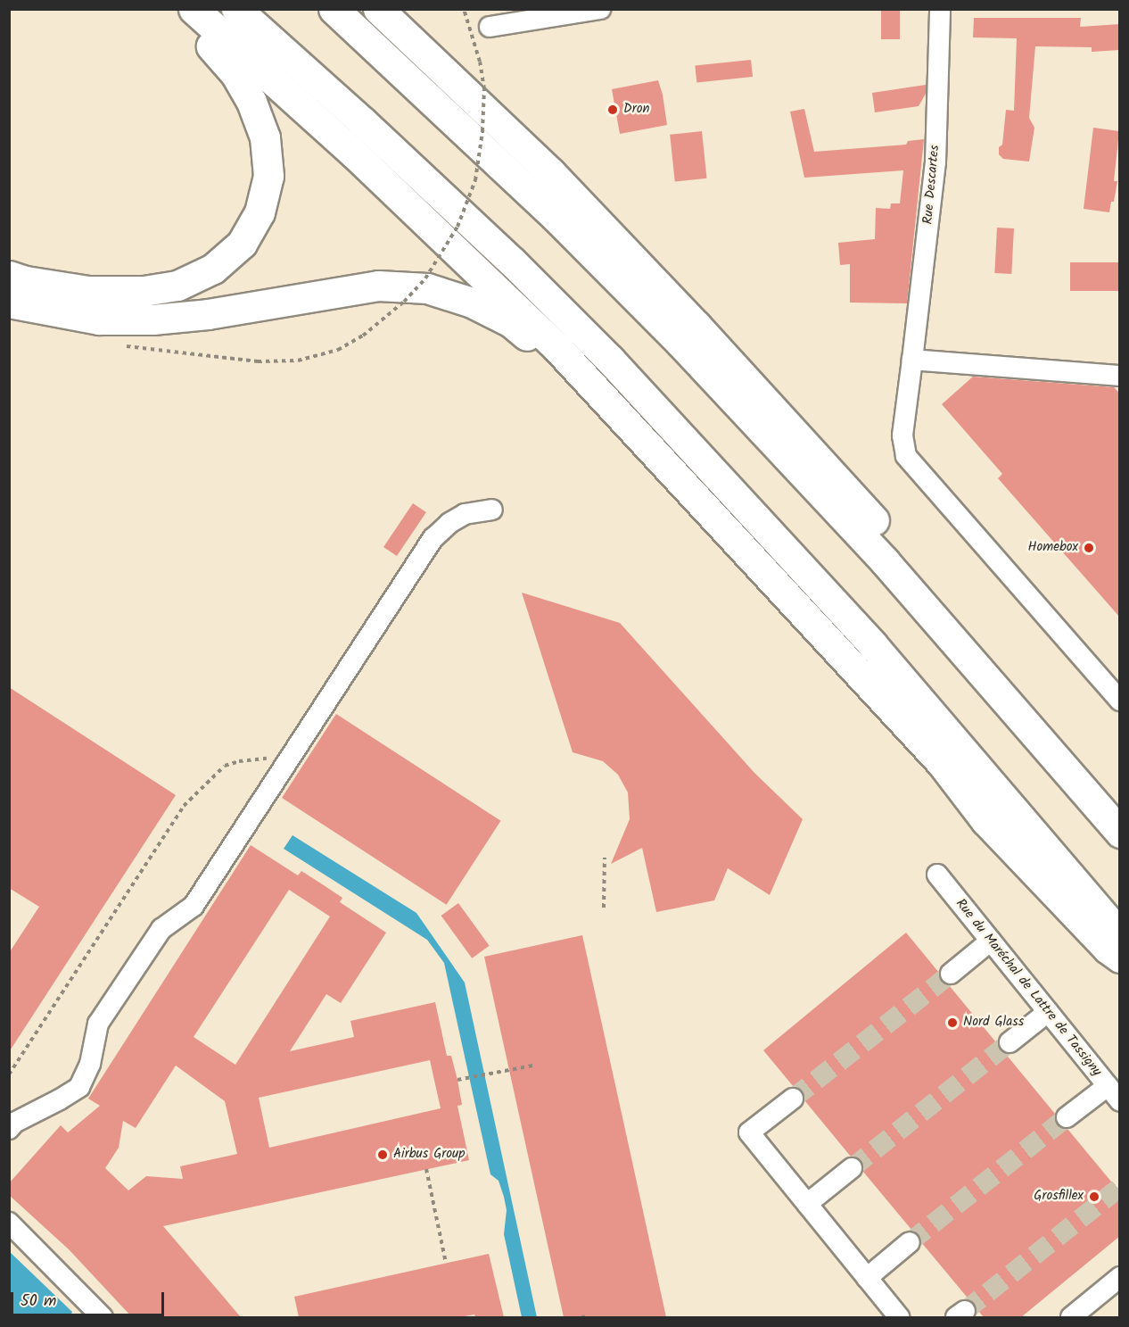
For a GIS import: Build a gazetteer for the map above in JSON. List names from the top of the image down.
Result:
{
  "streets": {
    "street": ["Rue Descartes", "Rue du Maréchal de Lattre de Tassigny"]
  },
  "places": [
    "Dron",
    "Homebox",
    "Nord Glass",
    "Airbus Group",
    "Grosfillex"
  ],
  "scale_bar": "50 m"
}
